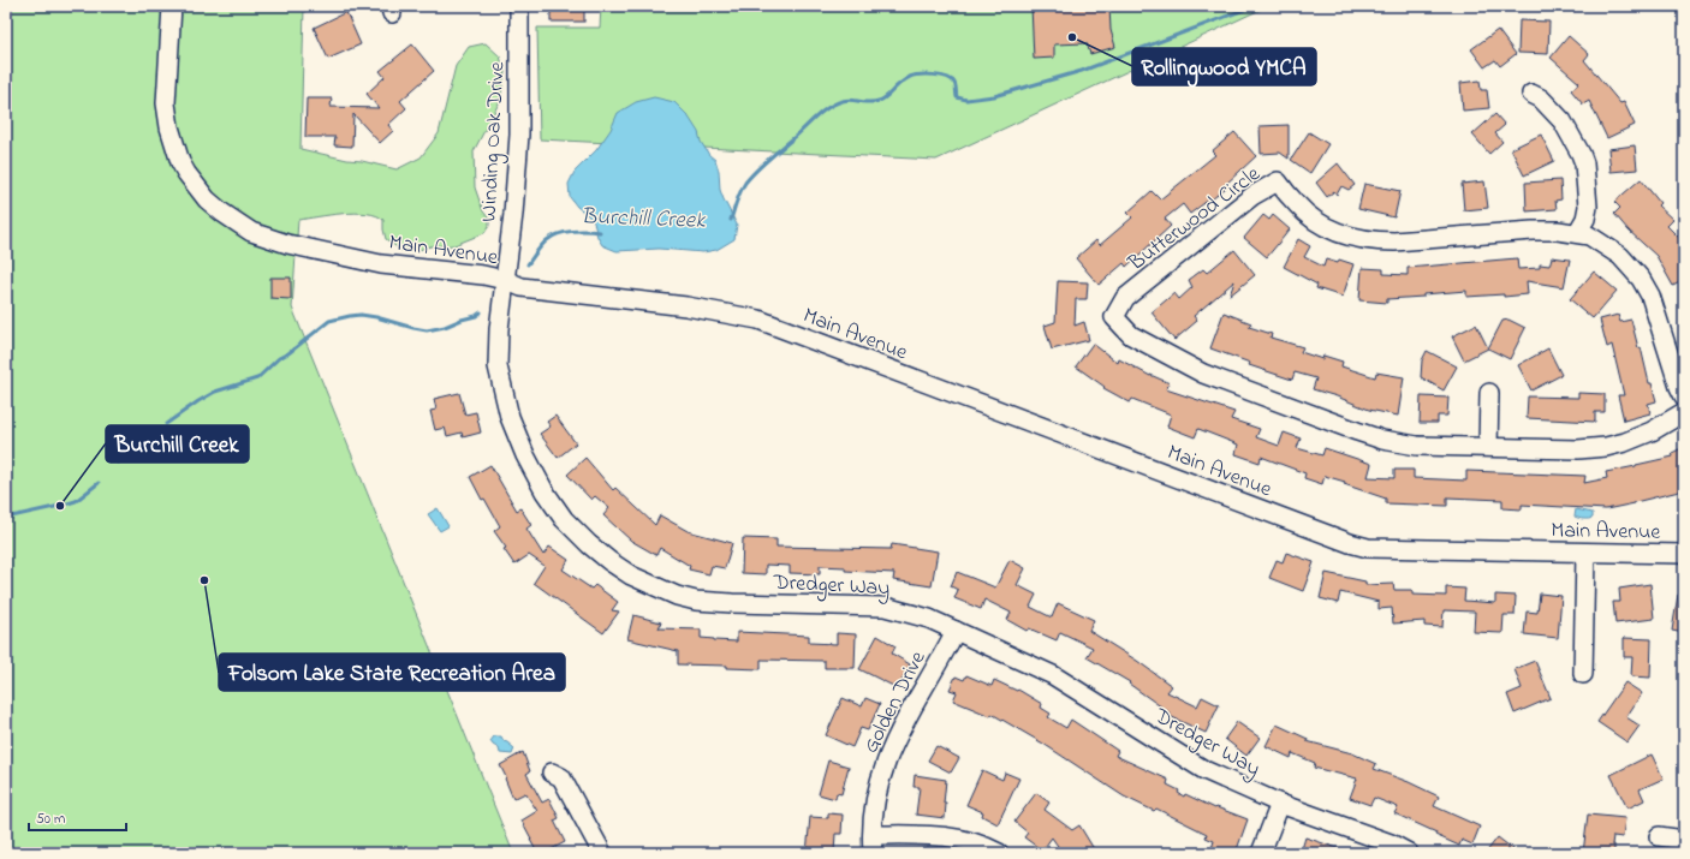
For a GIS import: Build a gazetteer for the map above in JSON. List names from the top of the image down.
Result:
{
  "streets": {
    "street": [
      "Winding Oak Drive",
      "Butterwood Circle",
      "Main Avenue",
      "Dredger Way",
      "Golden Drive"
    ]
  },
  "crossings": [
    ["Winding Oak Drive", "Main Avenue"],
    ["Winding Oak Drive", "Dredger Way"],
    ["Main Avenue", "Dredger Way"],
    ["Dredger Way", "Golden Drive"]
  ],
  "water": ["Burchill Creek"],
  "places": ["Rollingwood YMCA", "Burchill Creek", "Folsom Lake State Recreation Area"],
  "scale_bar": "50 m"
}
